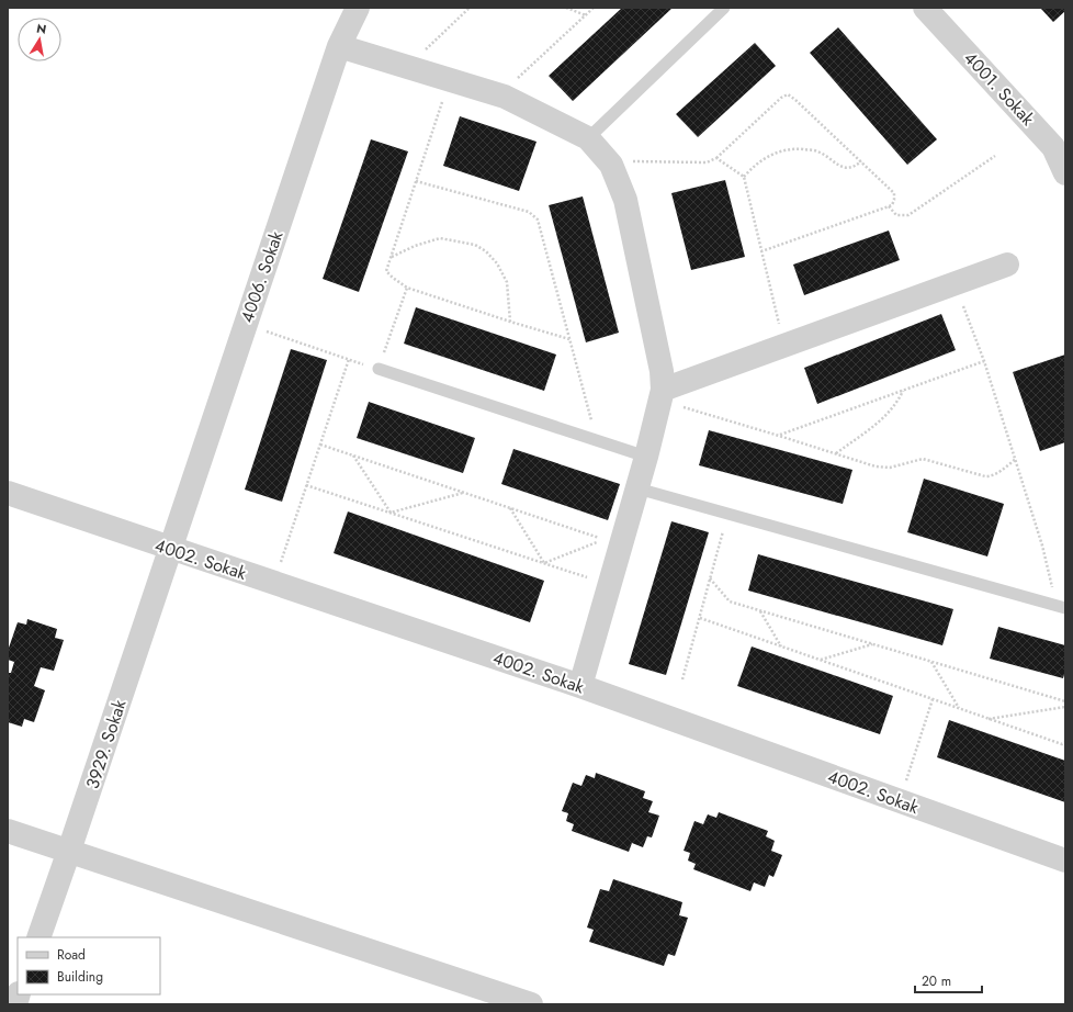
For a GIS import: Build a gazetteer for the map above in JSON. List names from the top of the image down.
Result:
{
  "streets": {
    "street": [
      "4001. Sokak",
      "4006. Sokak",
      "4002. Sokak",
      "3929. Sokak"
    ]
  },
  "crossings": [
    ["4006. Sokak", "4002. Sokak"],
    ["4006. Sokak", "3929. Sokak"],
    ["4002. Sokak", "3929. Sokak"]
  ],
  "legend": ["Road", "Building"],
  "scale_bar": "20 m",
  "north": "top"
}
